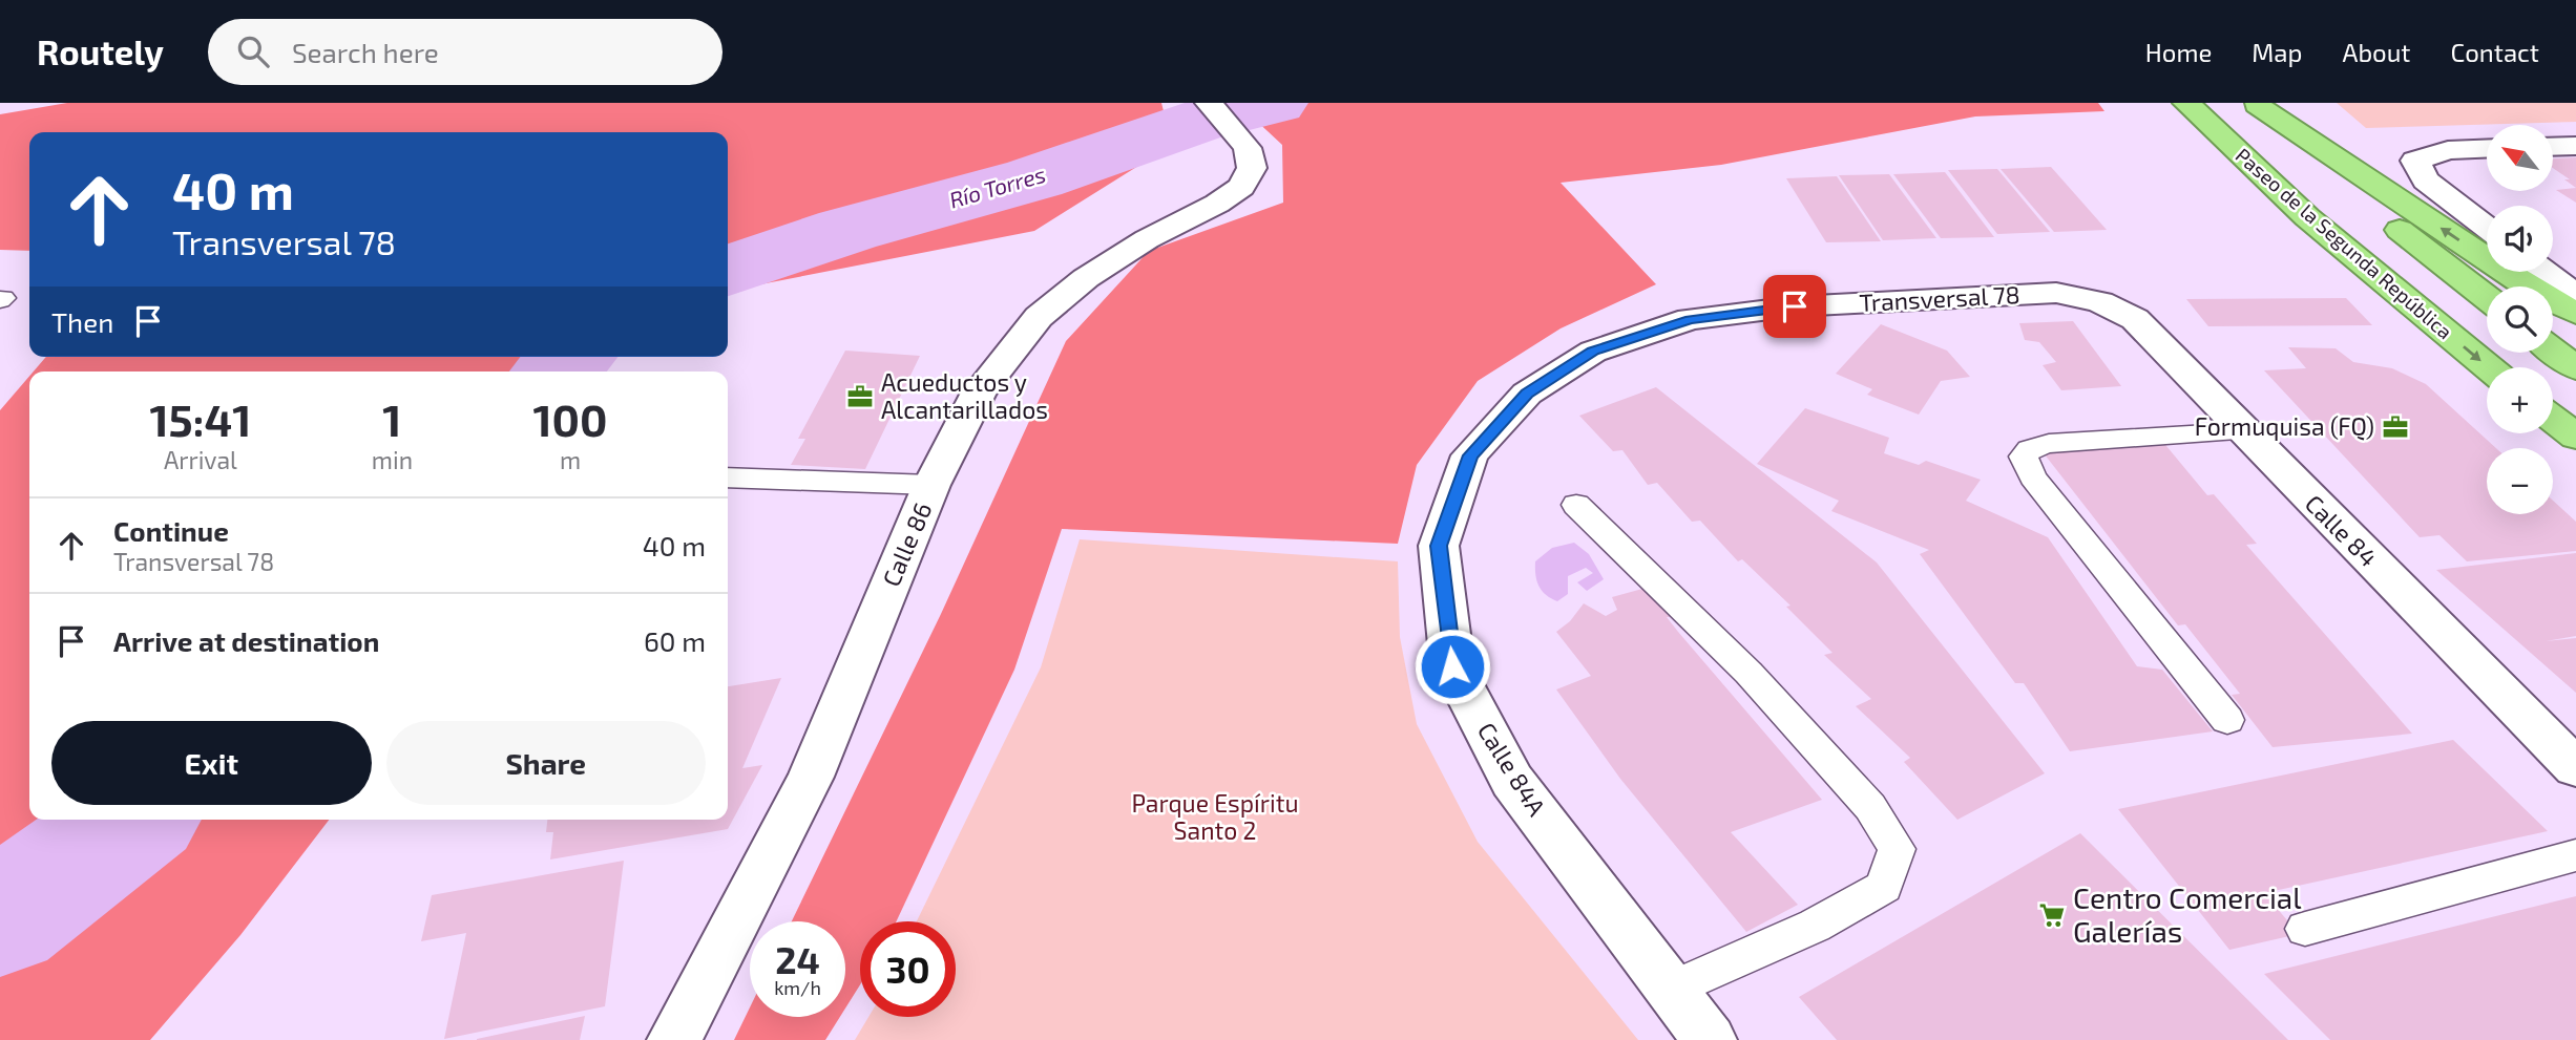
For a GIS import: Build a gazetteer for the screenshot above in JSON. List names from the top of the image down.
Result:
{
  "streets": {
    "highway": ["Paseo de la Segunda República"],
    "street": [
      "Transversal 78",
      "Calle 84",
      "Calle 86",
      "Calle 84A"
    ]
  },
  "crossings": [
    ["Transversal 78", "Calle 84"],
    ["Transversal 78", "Calle 84A"]
  ],
  "water": ["Río Torres"],
  "parks": ["Parque Espíritu Santo 2"],
  "places": {
    "office": ["Acueductos y Alcantarillados", "Formuquisa (FQ)"],
    "supermarket": ["Centro Comercial Galerías"]
  },
  "north": "top left",
  "page": {
    "header": "Routely",
    "search": "Search here",
    "nav": [
      "Home",
      "Map",
      "About",
      "Contact"
    ],
    "map_buttons": ["+", "−"],
    "turn": ["40 m", "Transversal 78"],
    "then": "Then",
    "eta": [
      "15:41",
      "Arrival",
      "1",
      "min",
      "100",
      "m"
    ],
    "list": [
      {
        "name": "Continue",
        "note": "Transversal 78",
        "value": "40 m"
      },
      {
        "name": "Arrive at destination",
        "value": "60 m"
      }
    ],
    "buttons": ["Exit", "Share"],
    "speed": "24 km/h",
    "limit": "30"
  }
}
